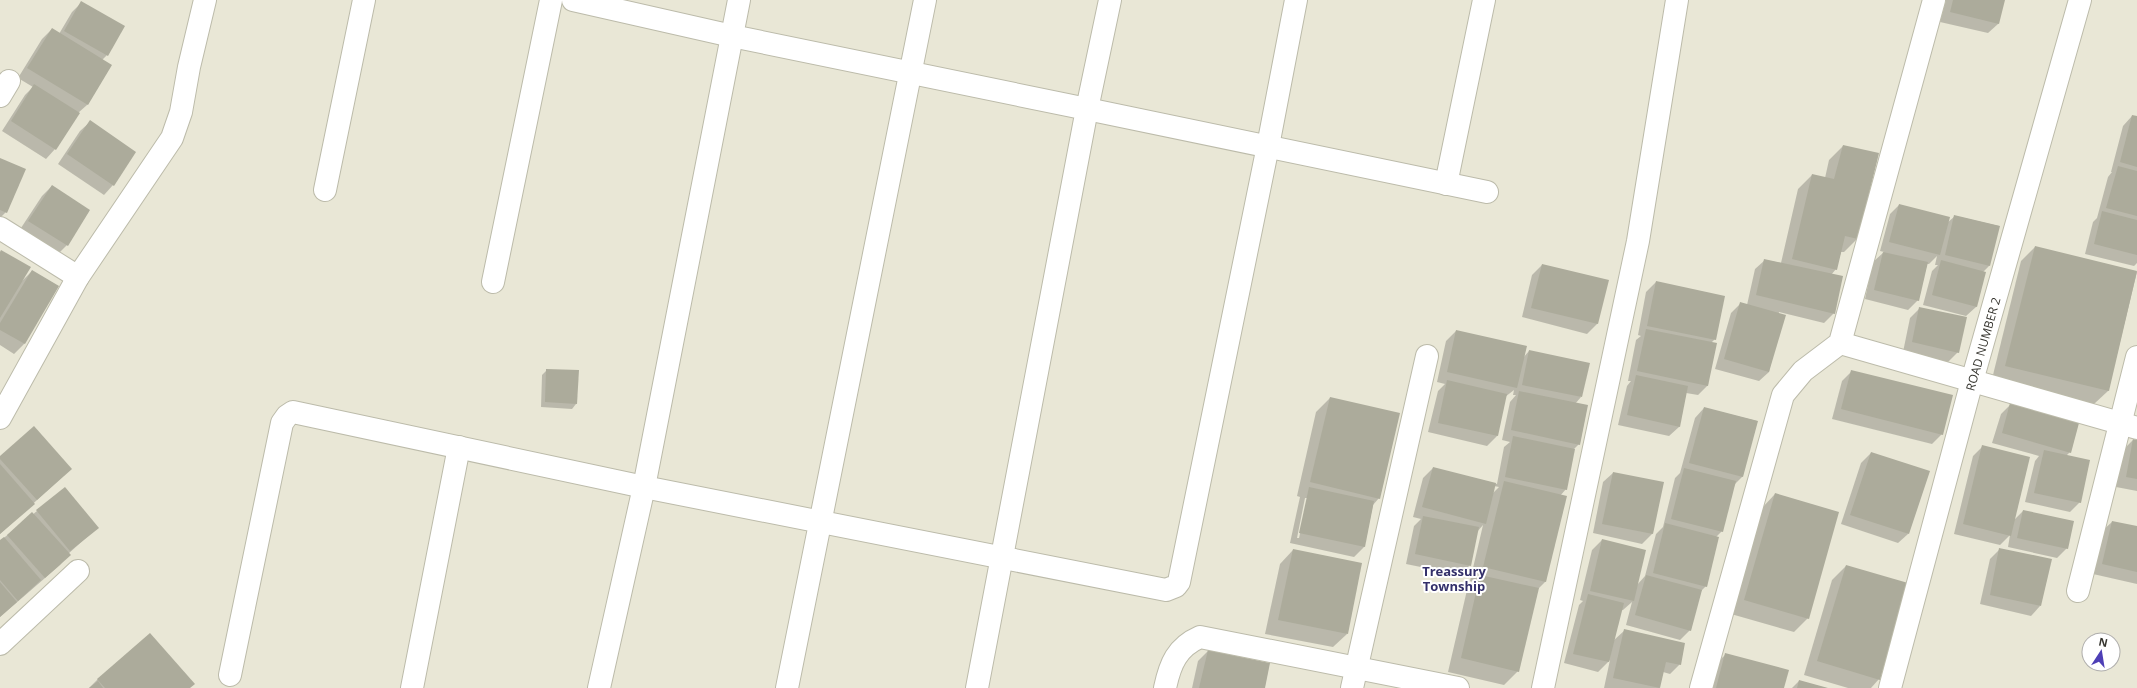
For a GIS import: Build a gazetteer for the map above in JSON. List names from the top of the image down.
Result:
{
  "streets": {
    "street": ["ROAD NUMBER 2"]
  },
  "districts": ["Treassury Township"],
  "north": "top"
}
